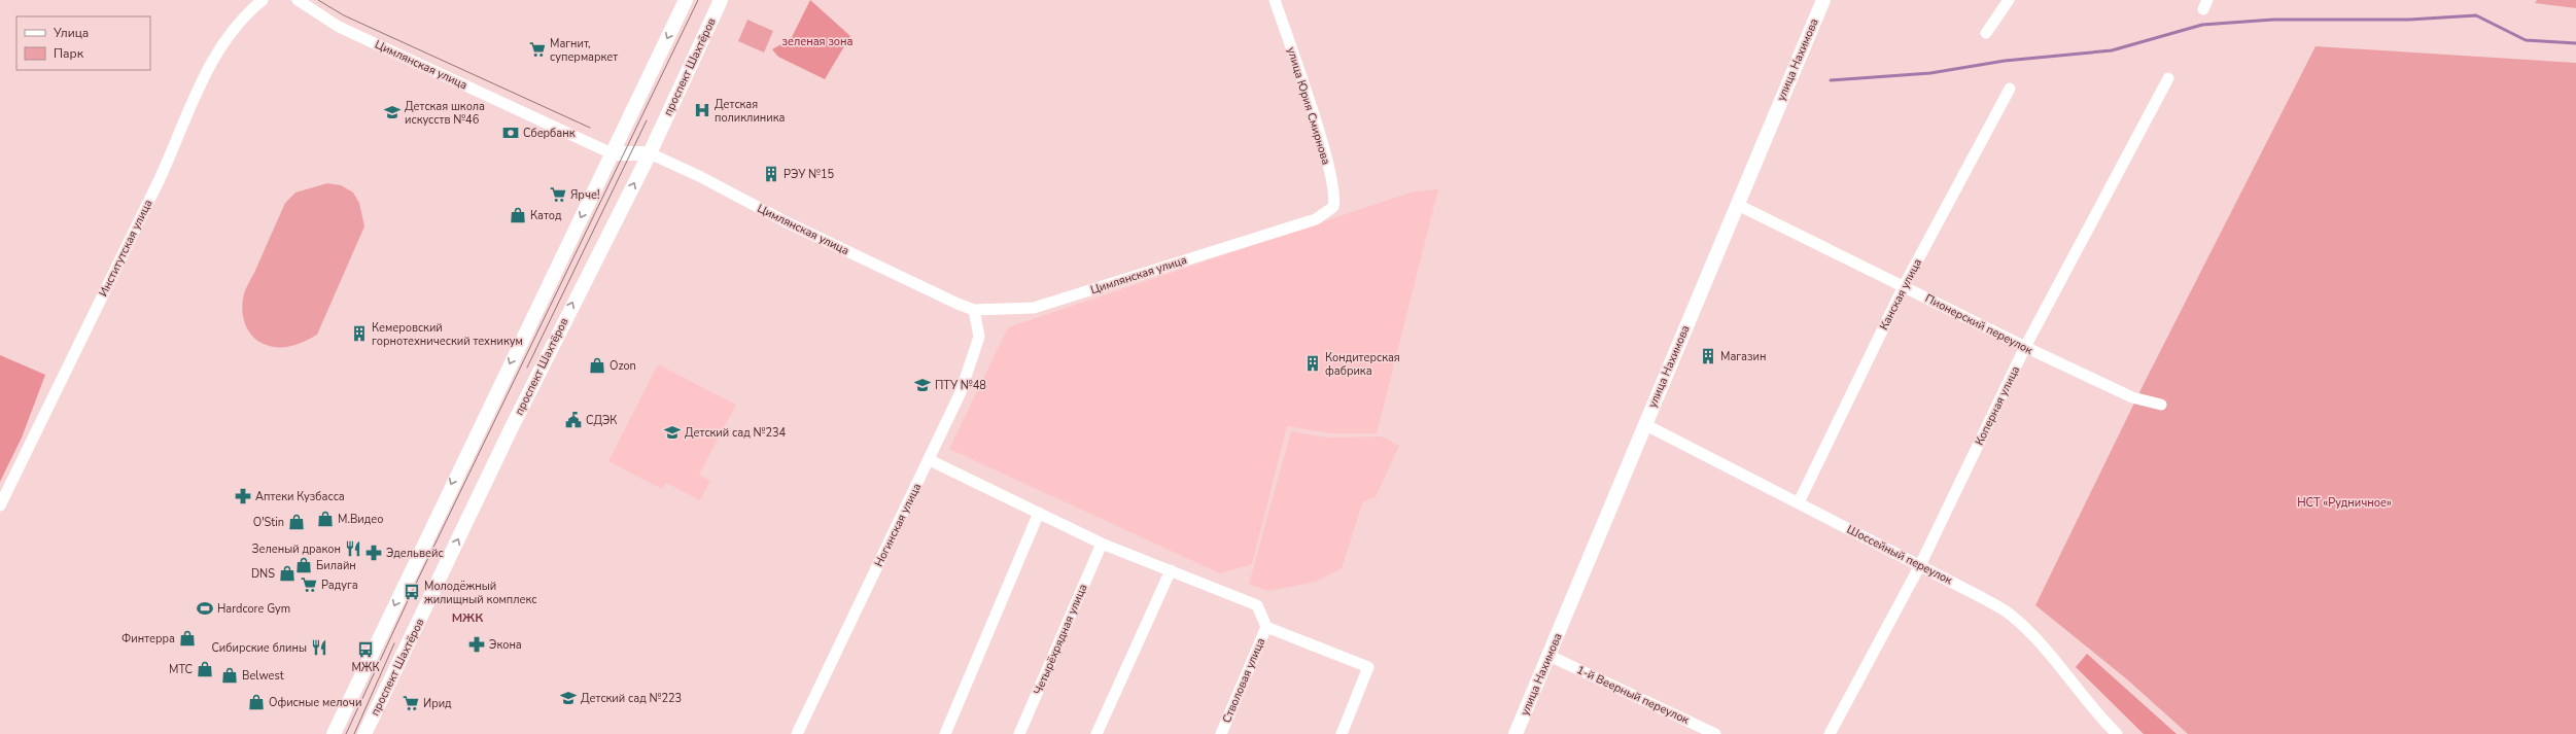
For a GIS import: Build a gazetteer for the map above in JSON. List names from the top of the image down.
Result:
{
  "streets": {
    "main road": ["улица Нахимова", "Цимлянская улица", "проспект Шахтёров"],
    "street": [
      "улица Юрия Смирнова",
      "Институтская улица",
      "Канская улица",
      "Пионерский переулок",
      "Коперная улица",
      "Ногинская улица",
      "Шоссейный переулок",
      "Четырёхрядная улица",
      "Стволовая улица",
      "1-й Веерный переулок"
    ]
  },
  "crossings": [
    ["улица Нахимова", "Пионерский переулок"],
    ["улица Нахимова", "Шоссейный переулок"],
    ["улица Нахимова", "1-й Веерный переулок"],
    ["Цимлянская улица", "проспект Шахтёров"],
    ["Цимлянская улица", "улица Юрия Смирнова"],
    ["Цимлянская улица", "Ногинская улица"],
    ["Канская улица", "Пионерский переулок"],
    ["Канская улица", "Шоссейный переулок"],
    ["Пионерский переулок", "Коперная улица"],
    ["Коперная улица", "Шоссейный переулок"]
  ],
  "districts": ["МЖК"],
  "parks": ["зеленая зона", "НСТ «Рудничное»"],
  "places": {
    "supermarket": [
      "Магнит, супермаркет",
      "Ярче!",
      "Радуга",
      "Ирид"
    ],
    "hospital": ["Детская поликлиника"],
    "school or university": [
      "Детская школа искусств №46",
      "ПТУ №48",
      "Детский сад №234",
      "Детский сад №223"
    ],
    "bank": ["Сбербанк"],
    "building": [
      "РЭУ №15",
      "Кемеровский горнотехнический техникум",
      "Магазин",
      "Кондитерская фабрика"
    ],
    "shop": [
      "Катод",
      "Ozon",
      "М.Видео",
      "O'Stin",
      "Билайн",
      "DNS",
      "Финтерра",
      "МТС",
      "Belwest",
      "Офисные мелочи"
    ],
    "public building": ["СДЭК"],
    "pharmacy": ["Аптеки Кузбасса", "Эдельвейс", "Экона"],
    "restaurant": ["Зеленый дракон", "Сибирские блины"],
    "bus stop": ["Молодёжный жилищный комплекс", "МЖК"],
    "sports": ["Hardcore Gym"]
  },
  "legend": ["Улица", "Парк"]
}
